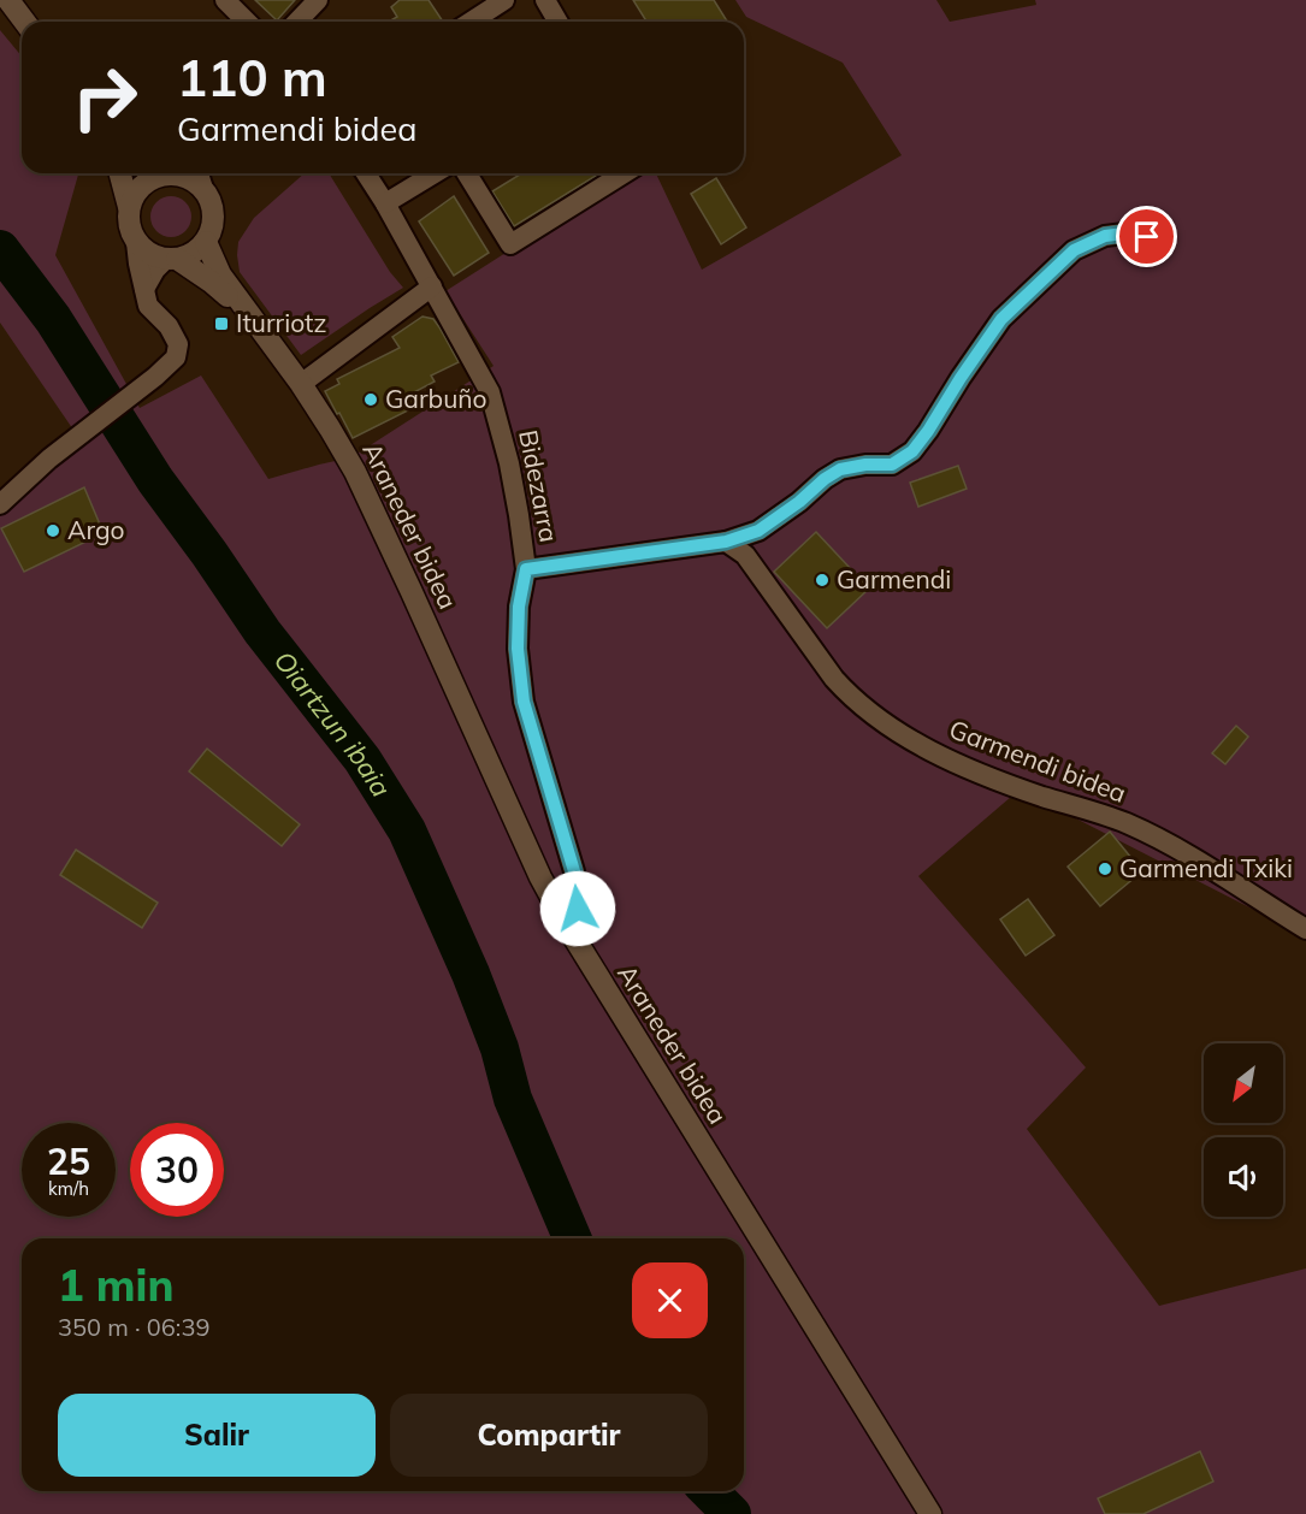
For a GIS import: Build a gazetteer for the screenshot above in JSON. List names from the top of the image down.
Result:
{
  "streets": {
    "street": ["Bidezarra", "Araneder bidea", "Garmendi bidea"]
  },
  "crossings": [
    ["Bidezarra", "Araneder bidea"]
  ],
  "water": ["Oiartzun ibaia"],
  "places": {
    "transit": ["Iturriotz"],
    "other": [
      "Garbuño",
      "Argo",
      "Garmendi",
      "Garmendi Txiki"
    ]
  },
  "north": "bottom left",
  "page": {
    "turn": ["110 m", "Garmendi bidea"],
    "speed": "25 km/h",
    "limit": "30",
    "heading": ["1 min", "350 m · 06:39"],
    "buttons": ["Salir", "Compartir"]
  }
}
